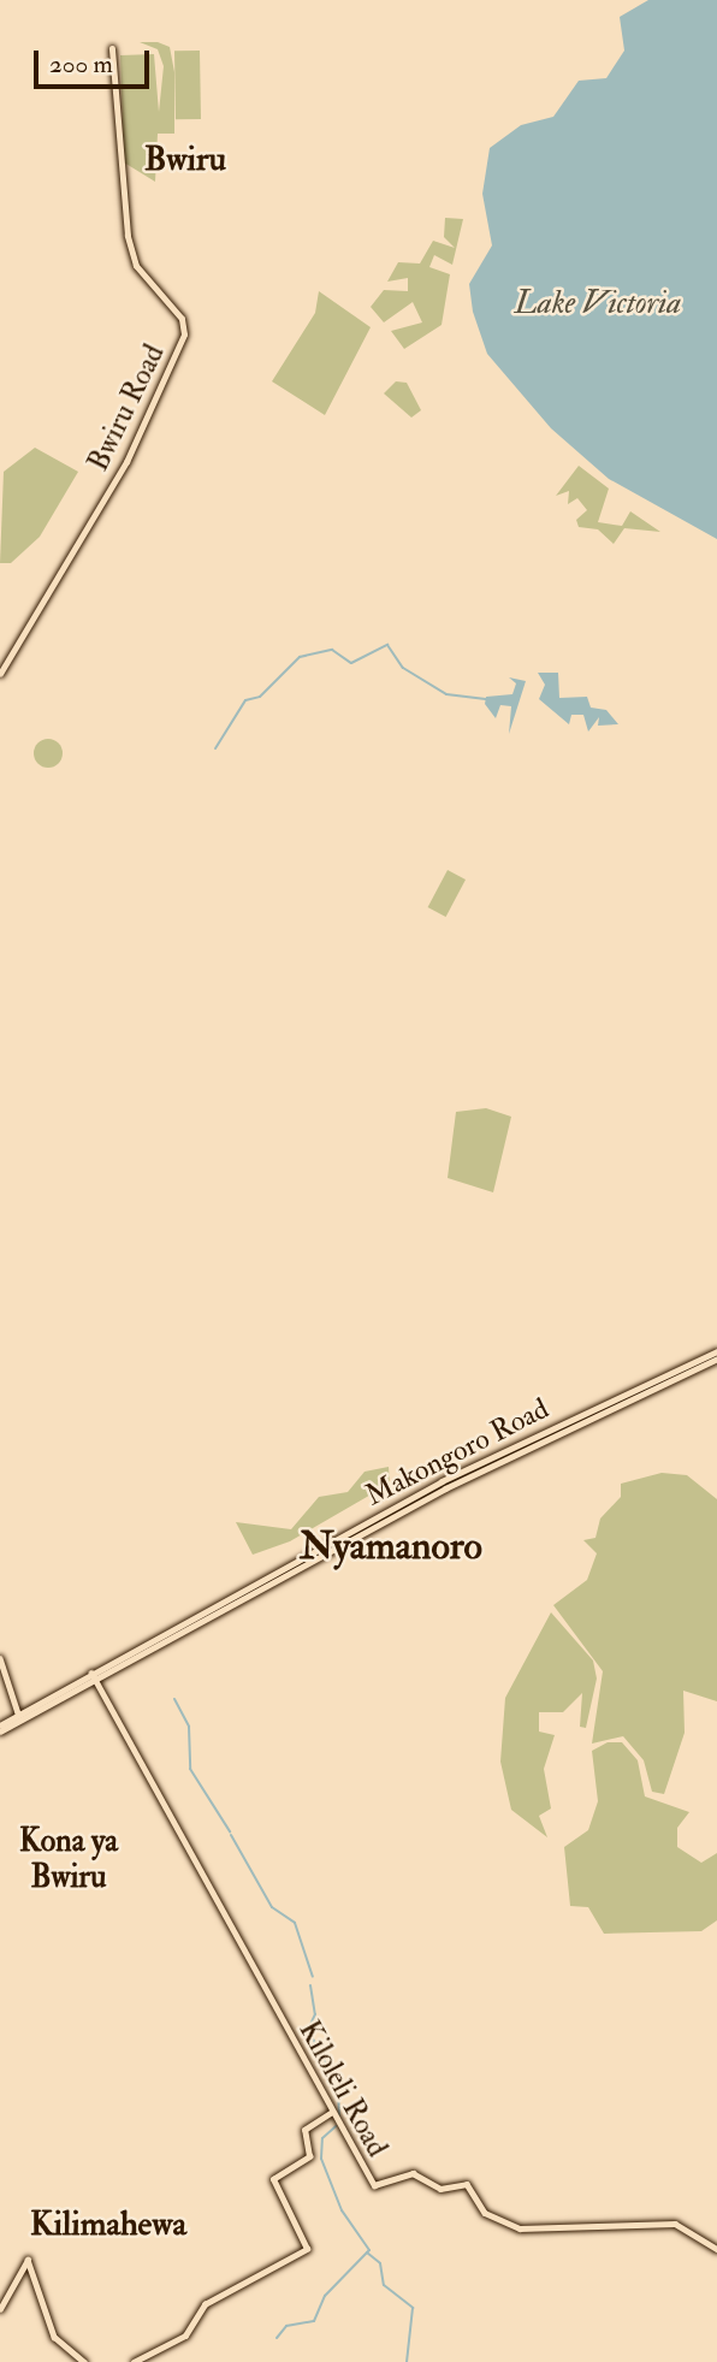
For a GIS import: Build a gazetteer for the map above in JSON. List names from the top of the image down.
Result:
{
  "streets": {
    "main road": ["Bwiru Road", "Makongoro Road", "Kiloleli Road"]
  },
  "crossings": [
    ["Makongoro Road", "Kiloleli Road"]
  ],
  "districts": [
    "Bwiru",
    "Nyamanoro",
    "Kona ya Bwiru",
    "Kilimahewa"
  ],
  "water": ["Lake Victoria"],
  "scale_bar": "200 m"
}
